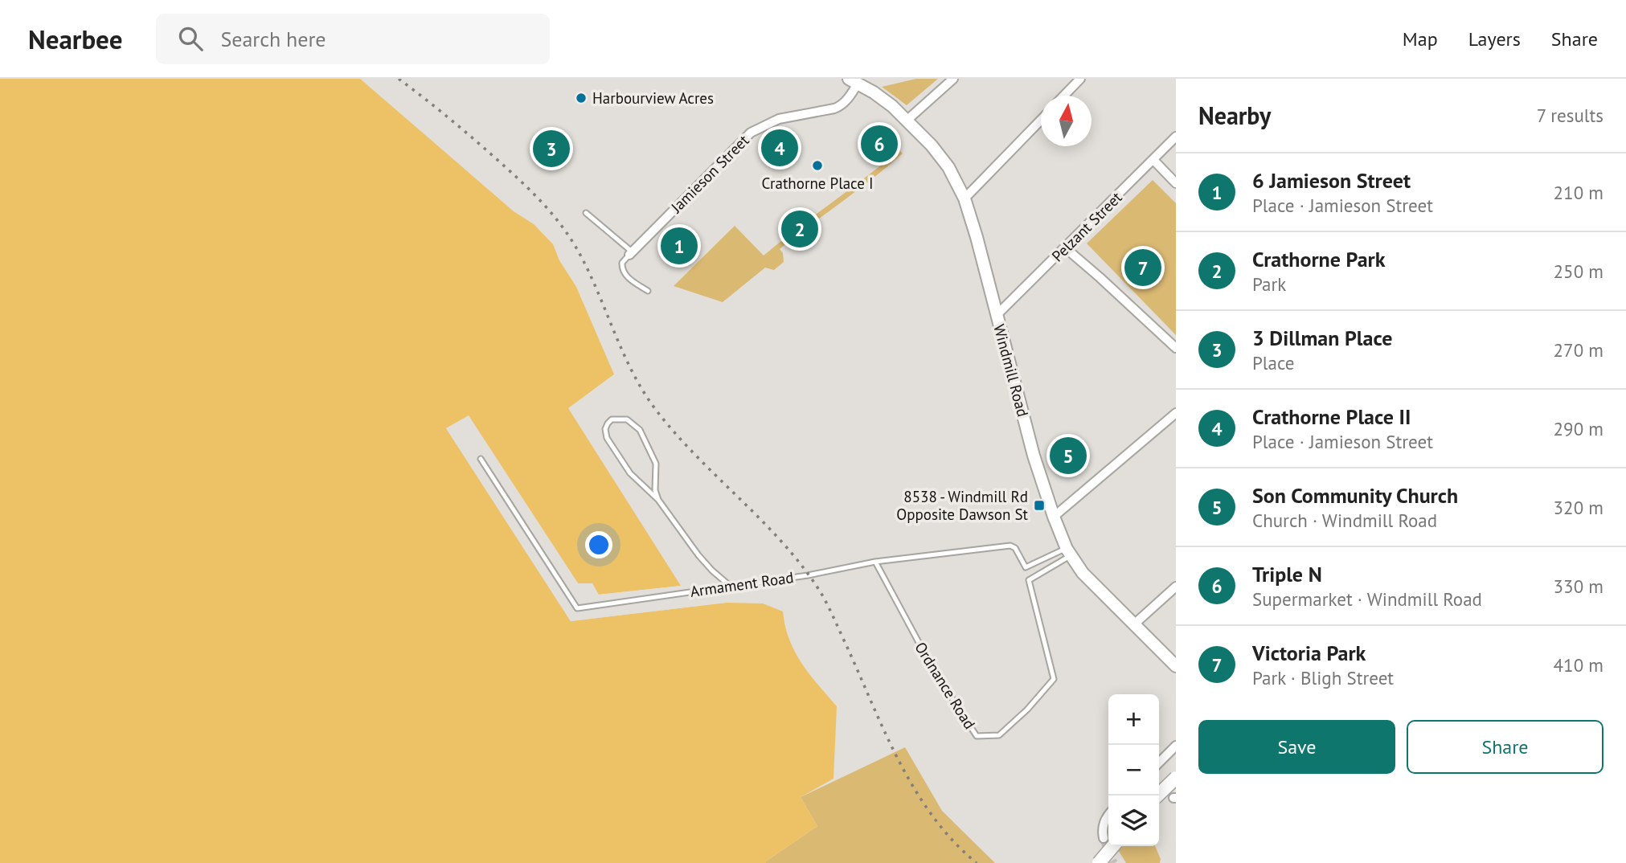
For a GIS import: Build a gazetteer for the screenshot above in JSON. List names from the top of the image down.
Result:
{
  "streets": {
    "main road": ["Windmill Road"],
    "street": ["Jamieson Street", "Pelzant Street"],
    "lane": ["Armament Road", "Ordnance Road"]
  },
  "crossings": [
    ["Jamieson Street", "Windmill Road"],
    ["Pelzant Street", "Windmill Road"],
    ["Armament Road", "Ordnance Road"]
  ],
  "places": {
    "other": ["Harbourview Acres", "Crathorne Place I"],
    "transit": ["8538 - Windmill Rd Opposite Dawson St"]
  },
  "north": "top",
  "page": {
    "header": "Nearbee",
    "search": "Search here",
    "nav": ["Map", "Layers", "Share"],
    "heading": ["Nearby", "7 results"],
    "pins": [
      "6",
      "4",
      "3",
      "2",
      "1",
      "7",
      "5"
    ],
    "list": [
      {
        "mark": "1",
        "name": "6 Jamieson Street",
        "note": "Place · Jamieson Street",
        "value": "210 m"
      },
      {
        "mark": "2",
        "name": "Crathorne Park",
        "note": "Park",
        "value": "250 m"
      },
      {
        "mark": "3",
        "name": "3 Dillman Place",
        "note": "Place",
        "value": "270 m"
      },
      {
        "mark": "4",
        "name": "Crathorne Place II",
        "note": "Place · Jamieson Street",
        "value": "290 m"
      },
      {
        "mark": "5",
        "name": "Son Community Church",
        "note": "Church · Windmill Road",
        "value": "320 m"
      },
      {
        "mark": "6",
        "name": "Triple N",
        "note": "Supermarket · Windmill Road",
        "value": "330 m"
      },
      {
        "mark": "7",
        "name": "Victoria Park",
        "note": "Park · Bligh Street",
        "value": "410 m"
      }
    ],
    "map_buttons": ["+", "−"],
    "buttons": ["Save", "Share"]
  }
}
